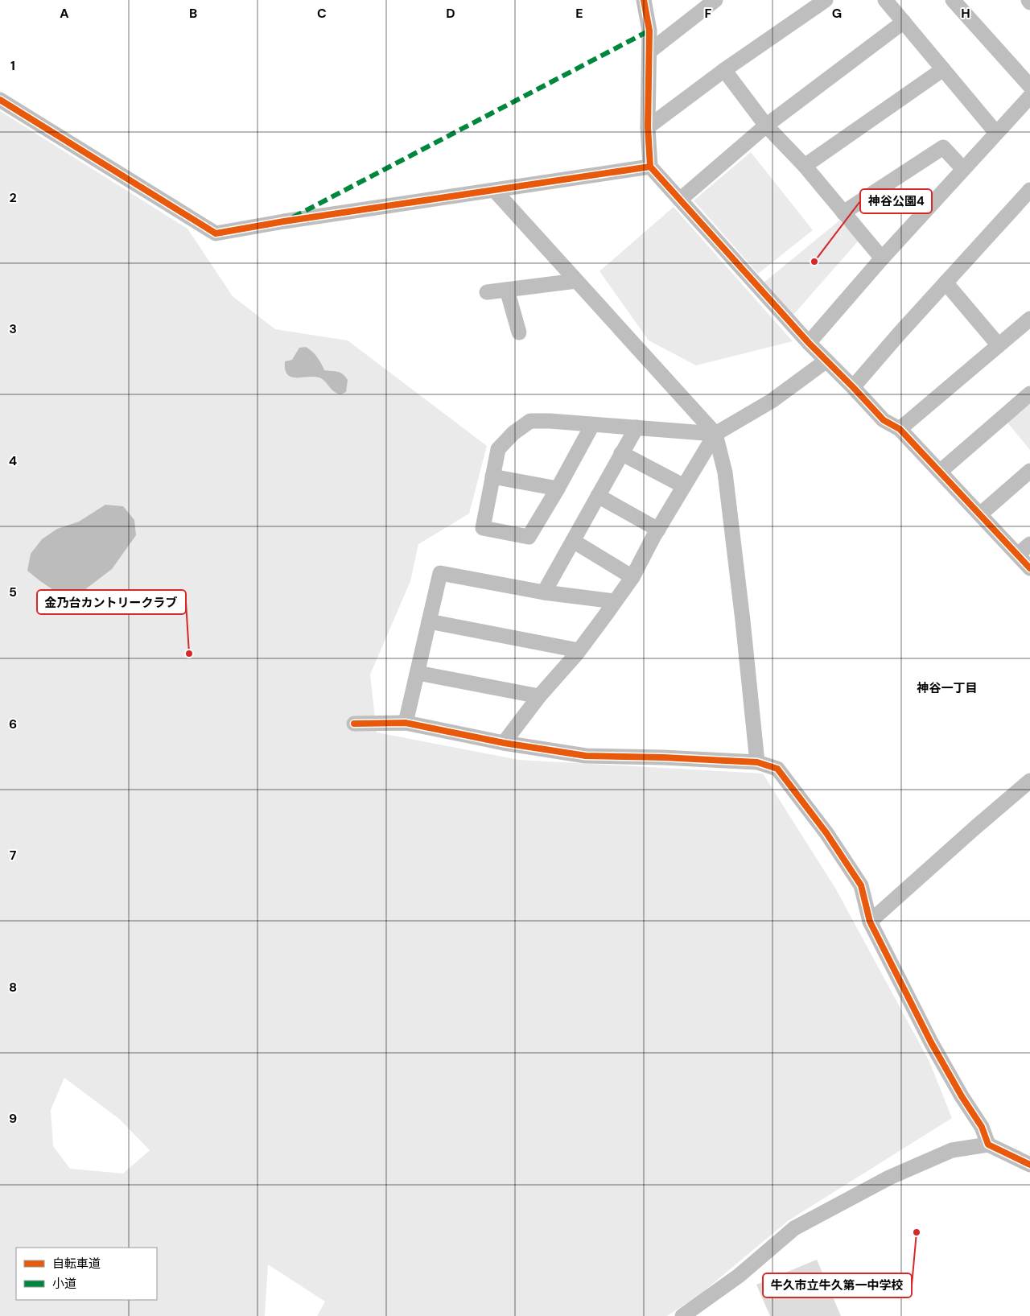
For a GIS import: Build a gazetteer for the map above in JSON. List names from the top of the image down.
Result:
{
  "districts": ["神谷一丁目"],
  "places": ["神谷公園4", "金乃台カントリークラブ", "牛久市立牛久第一中学校"],
  "legend": ["自転車道", "小道"],
  "grid": {
    "columns": [
      "A",
      "B",
      "C",
      "D",
      "E",
      "F",
      "G",
      "H"
    ],
    "rows": [
      "1",
      "2",
      "3",
      "4",
      "5",
      "6",
      "7",
      "8",
      "9"
    ]
  }
}
